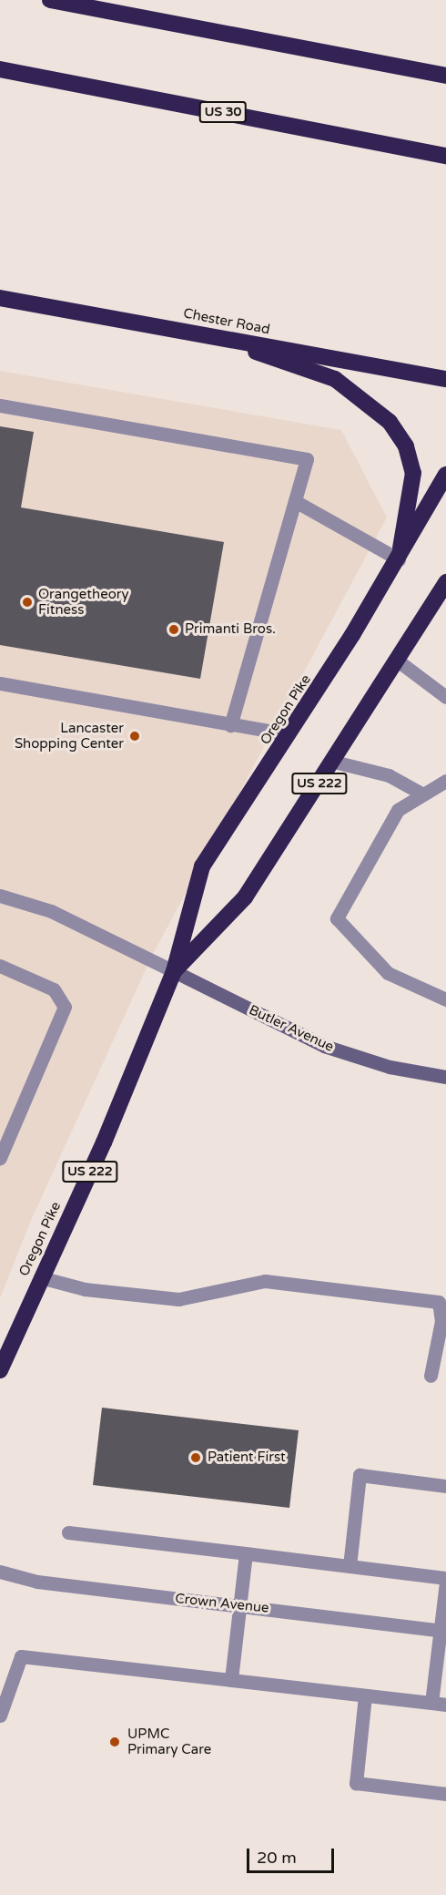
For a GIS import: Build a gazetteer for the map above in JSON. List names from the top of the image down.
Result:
{
  "streets": {
    "highway": [
      "US 30",
      "Chester Road",
      "Oregon Pike",
      "US 222"
    ],
    "street": ["Butler Avenue", "Crown Avenue"]
  },
  "crossings": [
    ["Oregon Pike", "Butler Avenue"]
  ],
  "places": [
    "Orangetheory Fitness",
    "Primanti Bros.",
    "Lancaster Shopping Center",
    "Patient First",
    "UPMC Primary Care"
  ],
  "scale_bar": "20 m"
}
